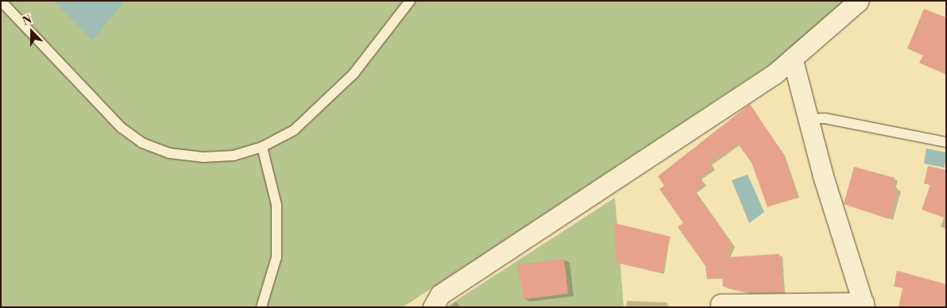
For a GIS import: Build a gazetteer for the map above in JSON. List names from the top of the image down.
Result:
{
  "north": "top"
}
